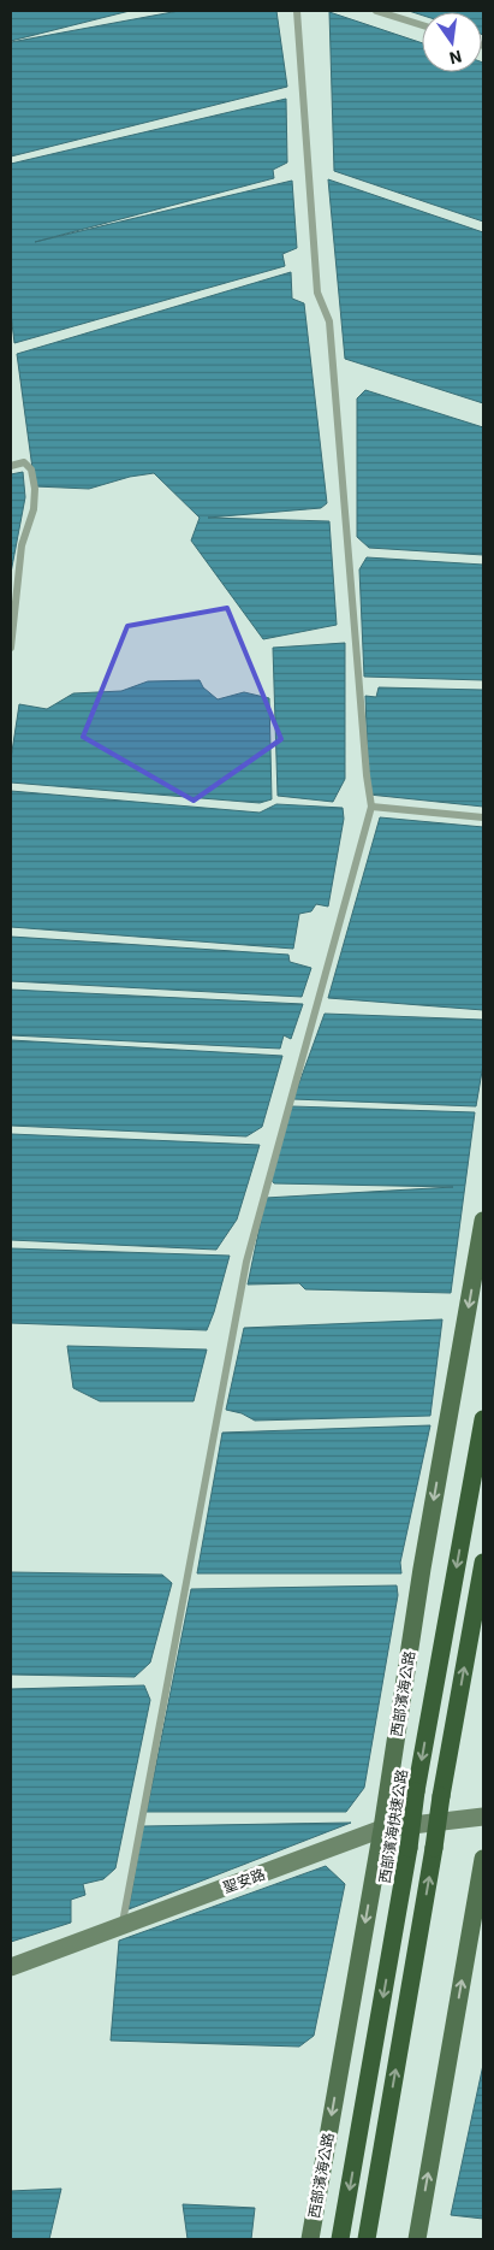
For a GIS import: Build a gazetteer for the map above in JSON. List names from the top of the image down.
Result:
{
  "streets": {
    "highway": ["西部濱海快速公路"],
    "main road": ["西部濱海公路"],
    "street": ["聖安路"]
  },
  "crossings": [
    ["西部濱海公路", "聖安路"]
  ],
  "north": "bottom"
}
